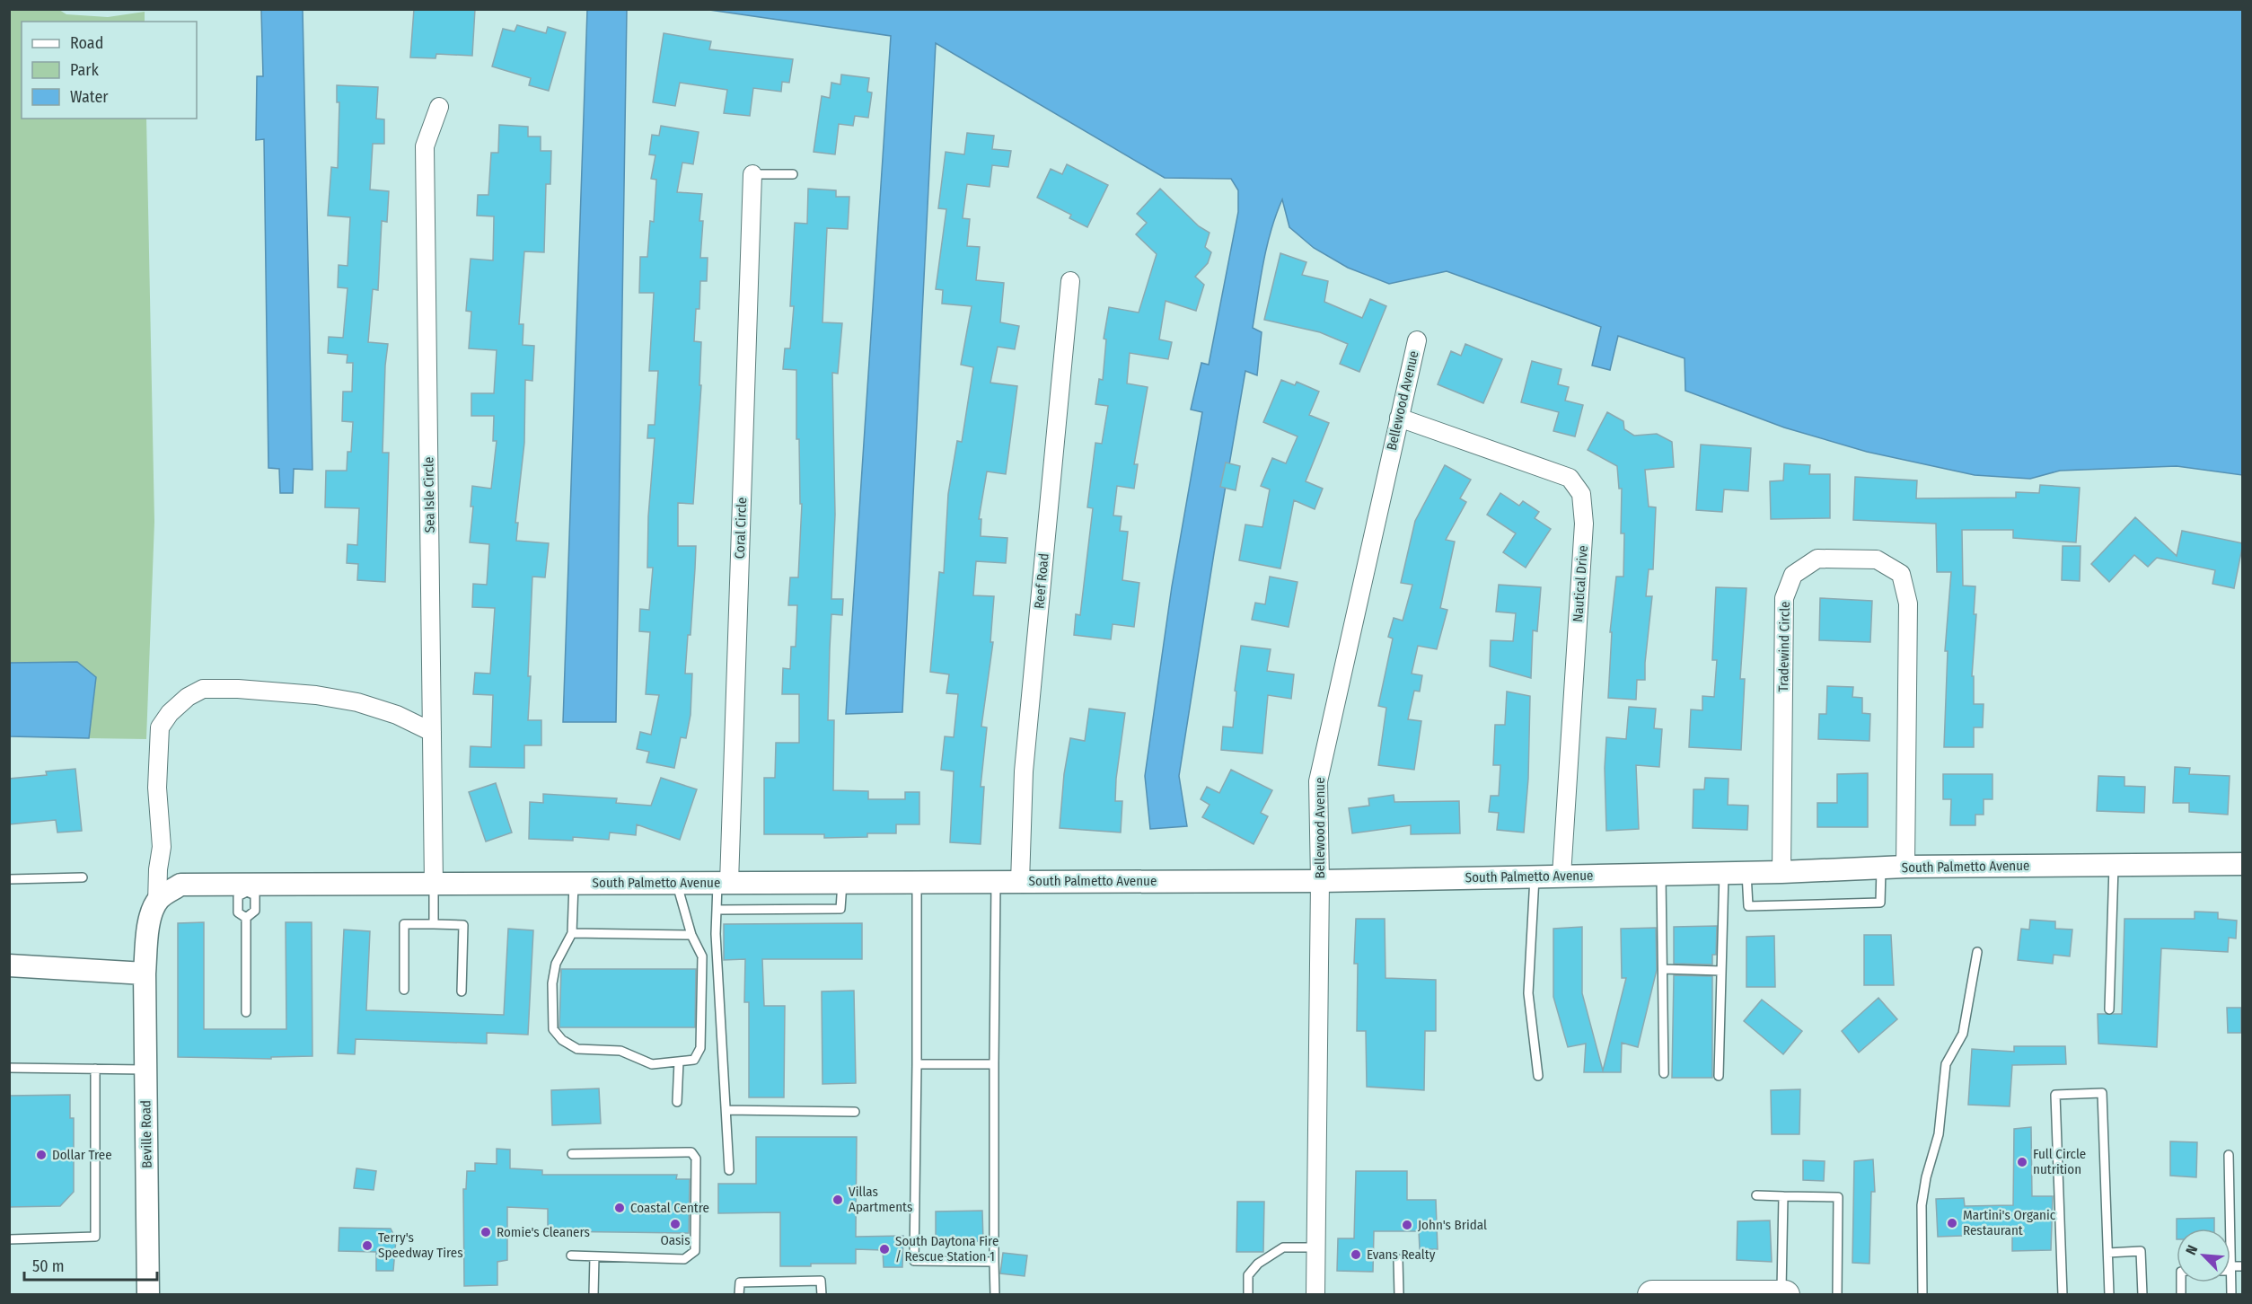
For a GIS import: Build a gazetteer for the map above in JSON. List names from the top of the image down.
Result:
{
  "streets": {
    "street": [
      "Bellewood Avenue",
      "Sea Isle Circle",
      "Coral Circle",
      "Reef Road",
      "Nautical Drive",
      "Tradewind Circle",
      "South Palmetto Avenue",
      "Beville Road"
    ]
  },
  "crossings": [
    ["Bellewood Avenue", "Nautical Drive"],
    ["Bellewood Avenue", "South Palmetto Avenue"],
    ["Sea Isle Circle", "South Palmetto Avenue"],
    ["Coral Circle", "South Palmetto Avenue"],
    ["Reef Road", "South Palmetto Avenue"],
    ["Nautical Drive", "South Palmetto Avenue"],
    ["Tradewind Circle", "South Palmetto Avenue"]
  ],
  "places": [
    "Dollar Tree",
    "Full Circle nutrition",
    "Villas Apartments",
    "Coastal Centre",
    "Martini's Organic Restaurant",
    "Oasis",
    "John's Bridal",
    "Romie's Cleaners",
    "Terry's Speedway Tires",
    "South Daytona Fire / Rescue Station 1",
    "Evans Realty"
  ],
  "legend": ["Road", "Park", "Water"],
  "scale_bar": "50 m",
  "north": "top left"
}
